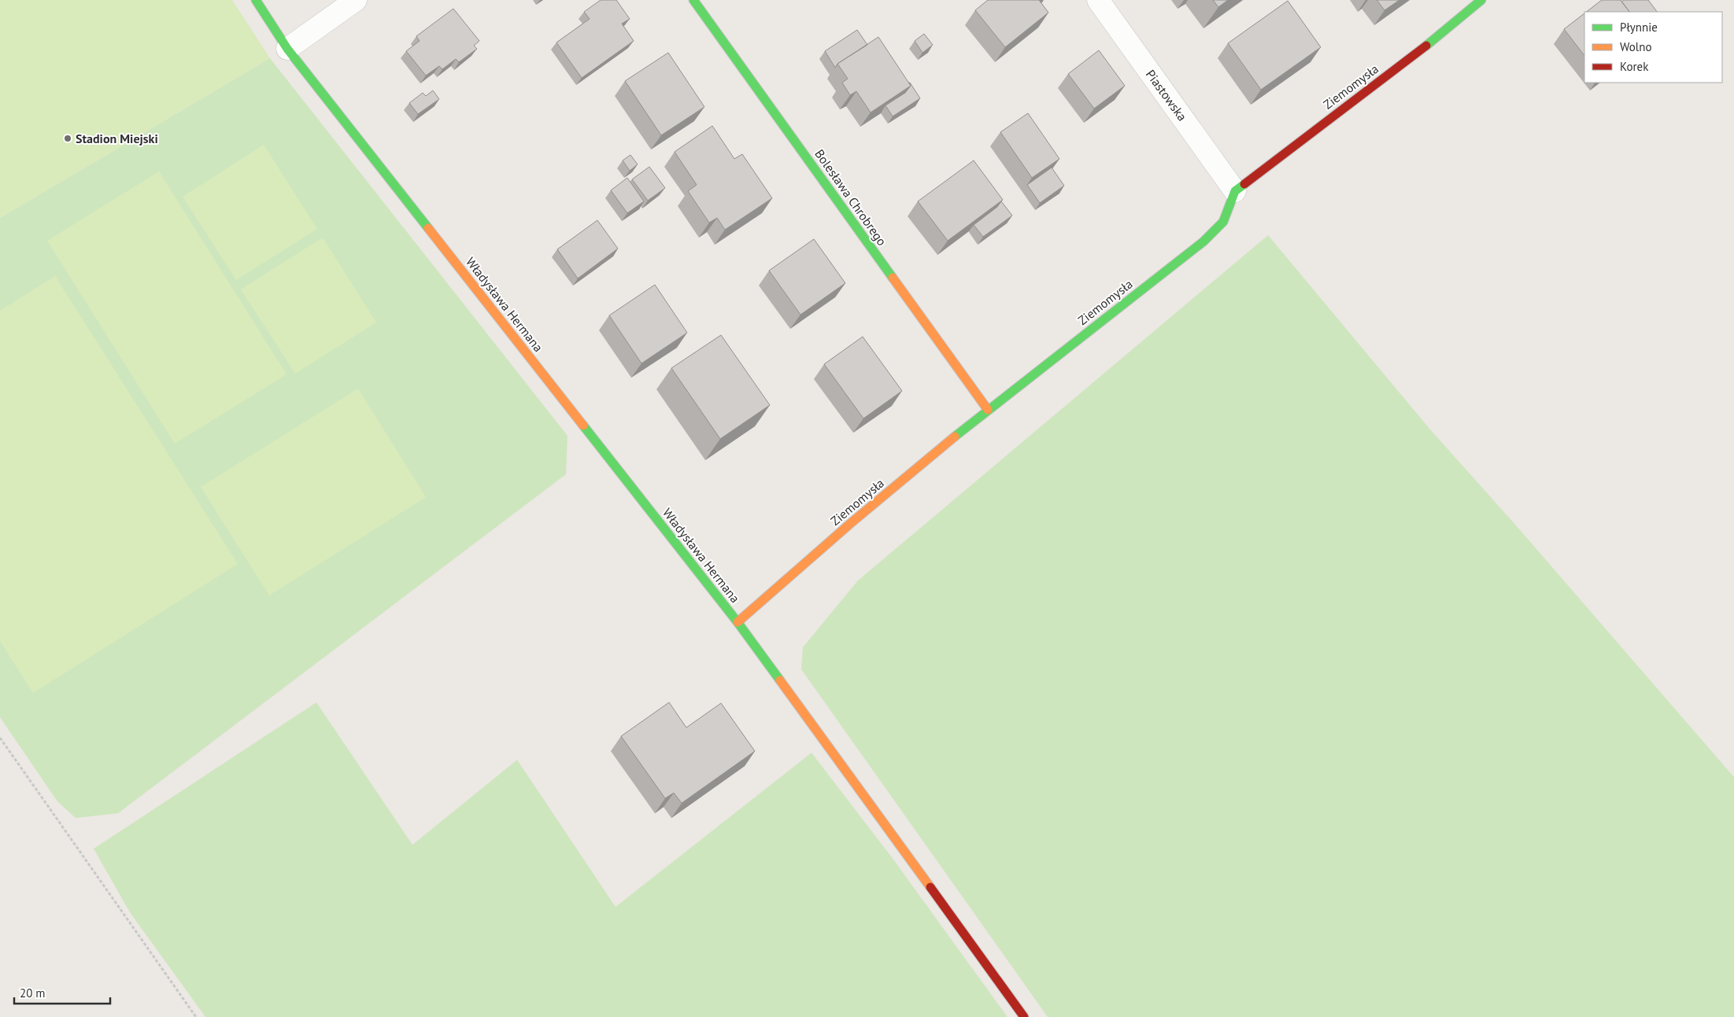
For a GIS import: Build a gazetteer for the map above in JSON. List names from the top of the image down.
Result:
{
  "streets": {
    "street": [
      "Ziemomysła",
      "Piastowska",
      "Bolesława Chrobrego",
      "Władysława Hermana"
    ]
  },
  "crossings": [
    ["Ziemomysła", "Piastowska"],
    ["Ziemomysła", "Bolesława Chrobrego"],
    ["Ziemomysła", "Władysława Hermana"]
  ],
  "places": ["Stadion Miejski"],
  "legend": ["Płynnie", "Wolno", "Korek"],
  "scale_bar": "20 m"
}
